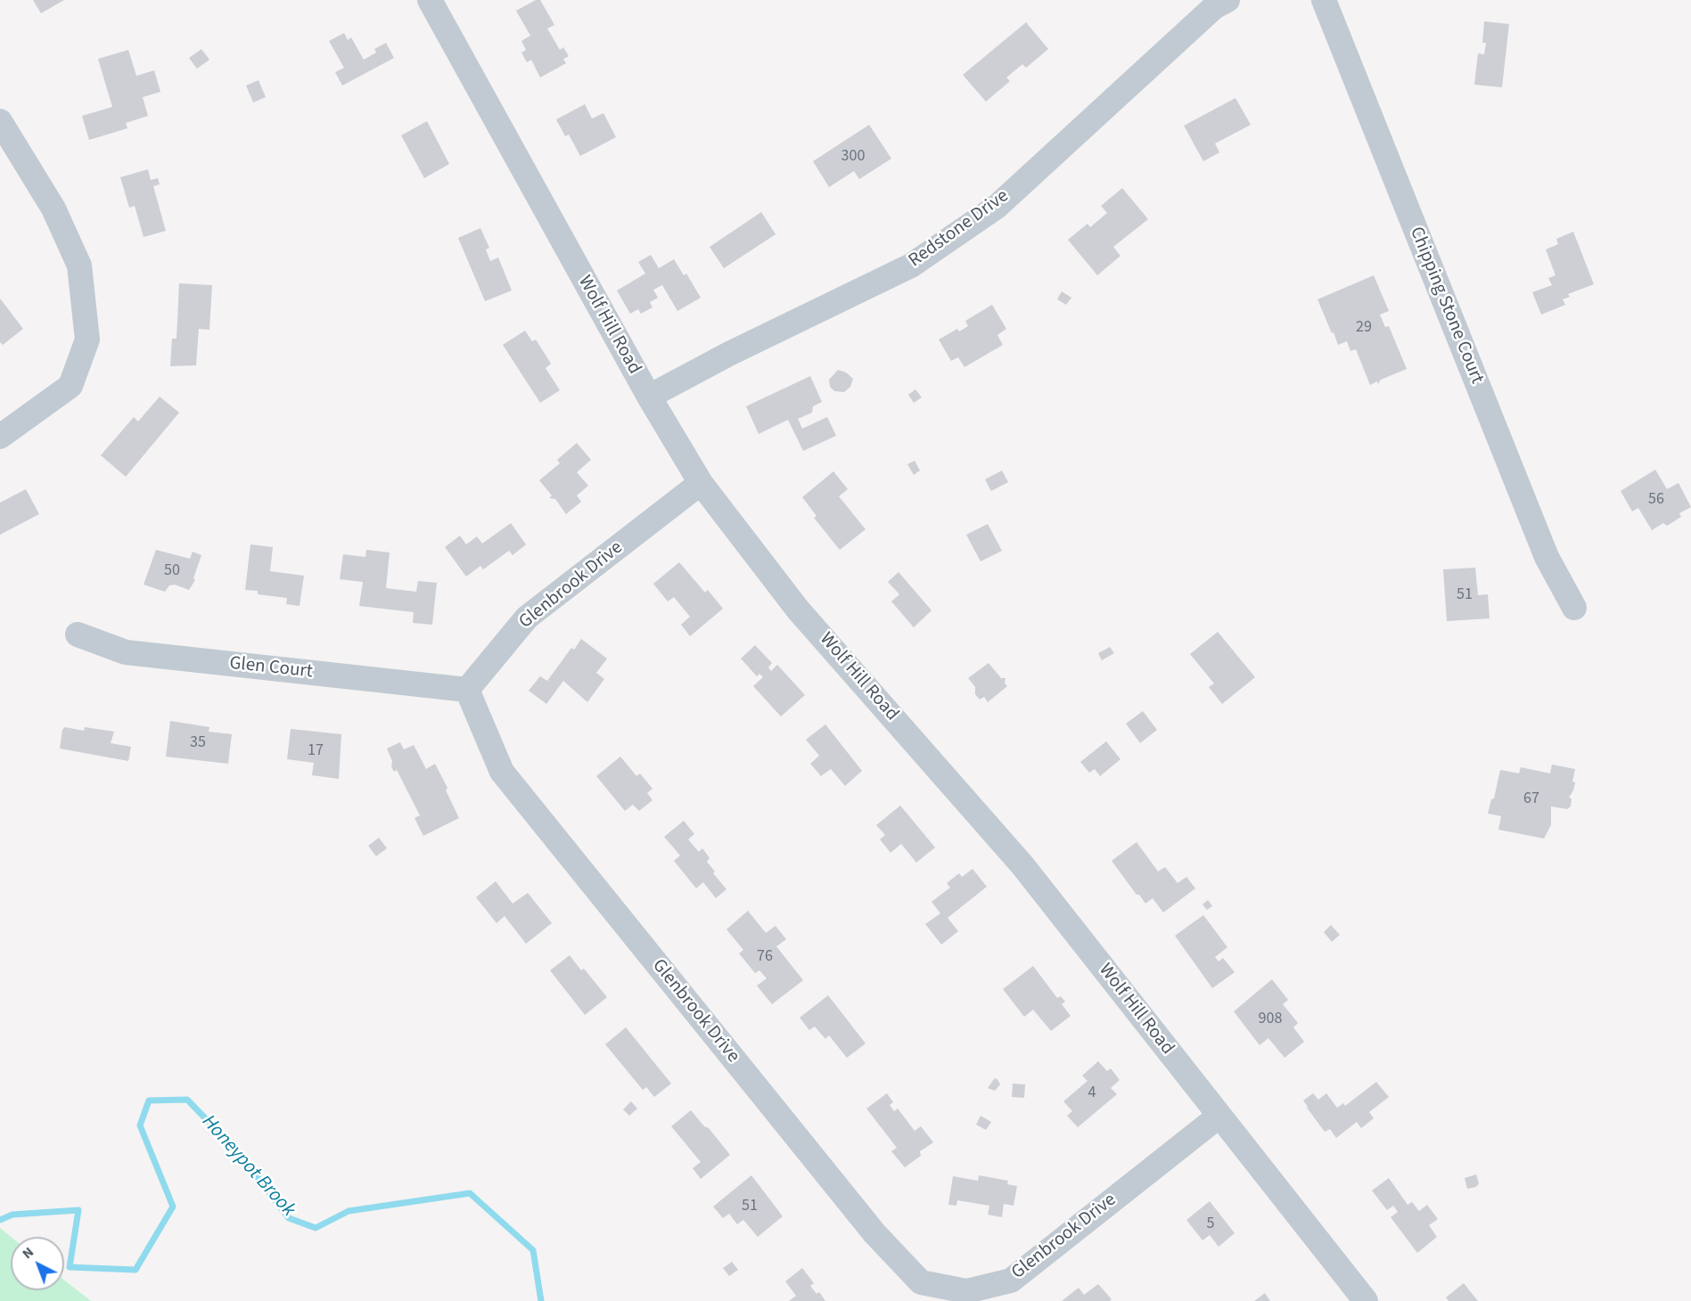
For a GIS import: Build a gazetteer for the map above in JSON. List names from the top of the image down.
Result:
{
  "streets": {
    "street": [
      "Redstone Drive",
      "Chipping Stone Court",
      "Wolf Hill Road",
      "Glenbrook Drive",
      "Glen Court"
    ]
  },
  "crossings": [
    ["Redstone Drive", "Wolf Hill Road"],
    ["Wolf Hill Road", "Glenbrook Drive"],
    ["Glenbrook Drive", "Glen Court"]
  ],
  "water": ["Honeypot Brook"],
  "house_numbers": [
    "300",
    "29",
    "56",
    "50",
    "51",
    "35",
    "17",
    "67",
    "76",
    "908",
    "4",
    "51",
    "5"
  ],
  "north": "top left"
}
